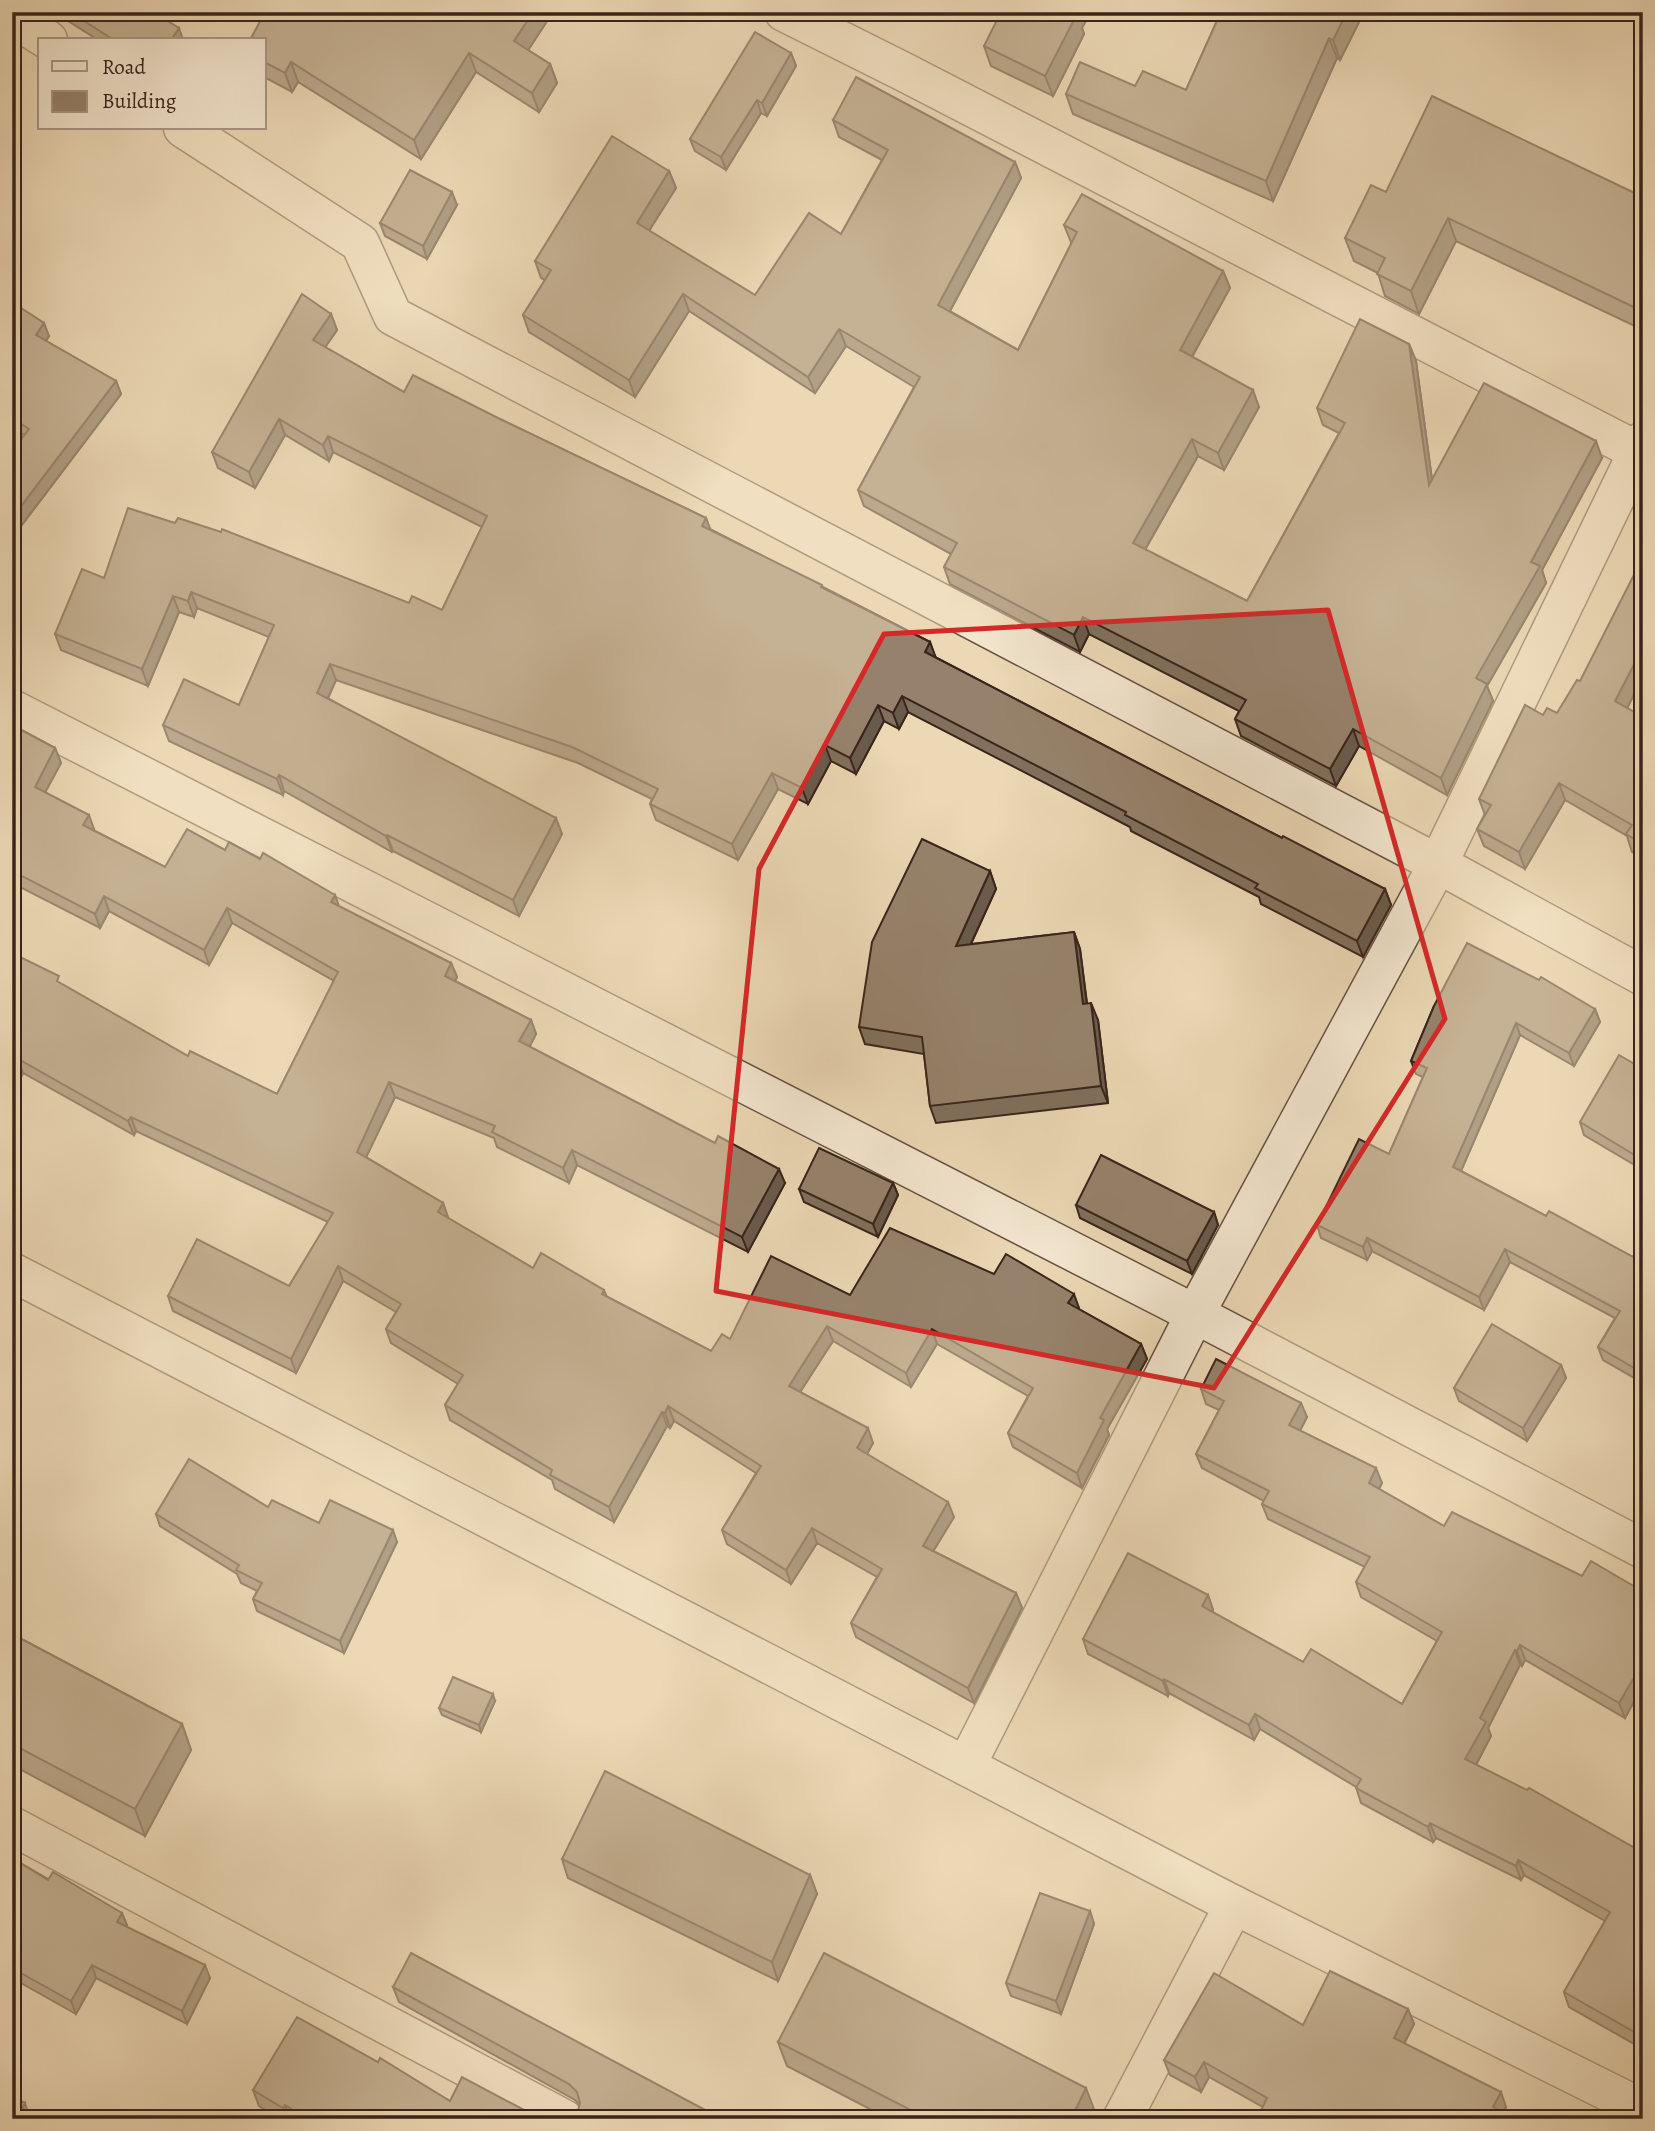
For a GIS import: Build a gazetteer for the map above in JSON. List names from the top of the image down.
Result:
{
  "legend": ["Road", "Building"]
}
